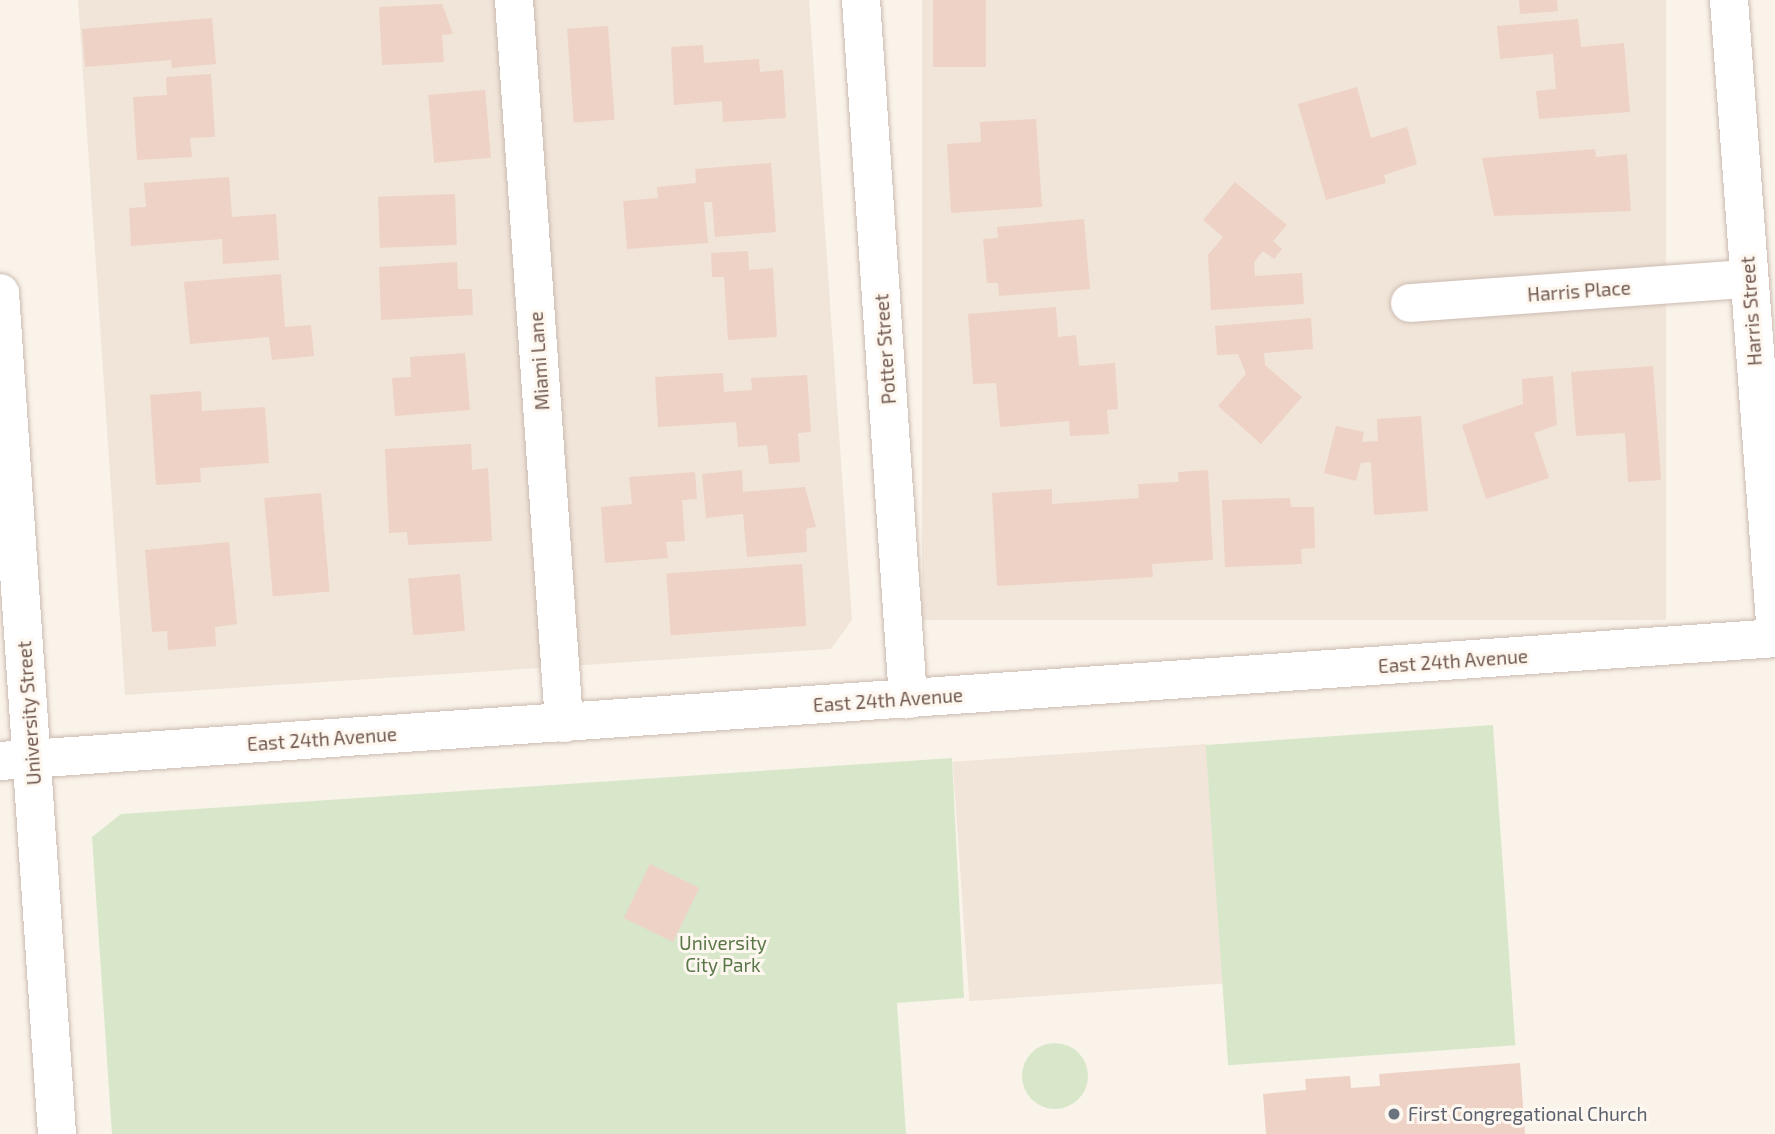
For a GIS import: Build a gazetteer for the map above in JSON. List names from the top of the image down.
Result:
{
  "streets": {
    "street": [
      "Harris Place",
      "Harris Street",
      "Potter Street",
      "Miami Lane",
      "East 24th Avenue",
      "University Street"
    ]
  },
  "crossings": [
    ["Harris Place", "Harris Street"],
    ["Potter Street", "East 24th Avenue"],
    ["Miami Lane", "East 24th Avenue"],
    ["East 24th Avenue", "University Street"]
  ],
  "parks": ["University City Park"],
  "places": ["First Congregational Church"]
}
